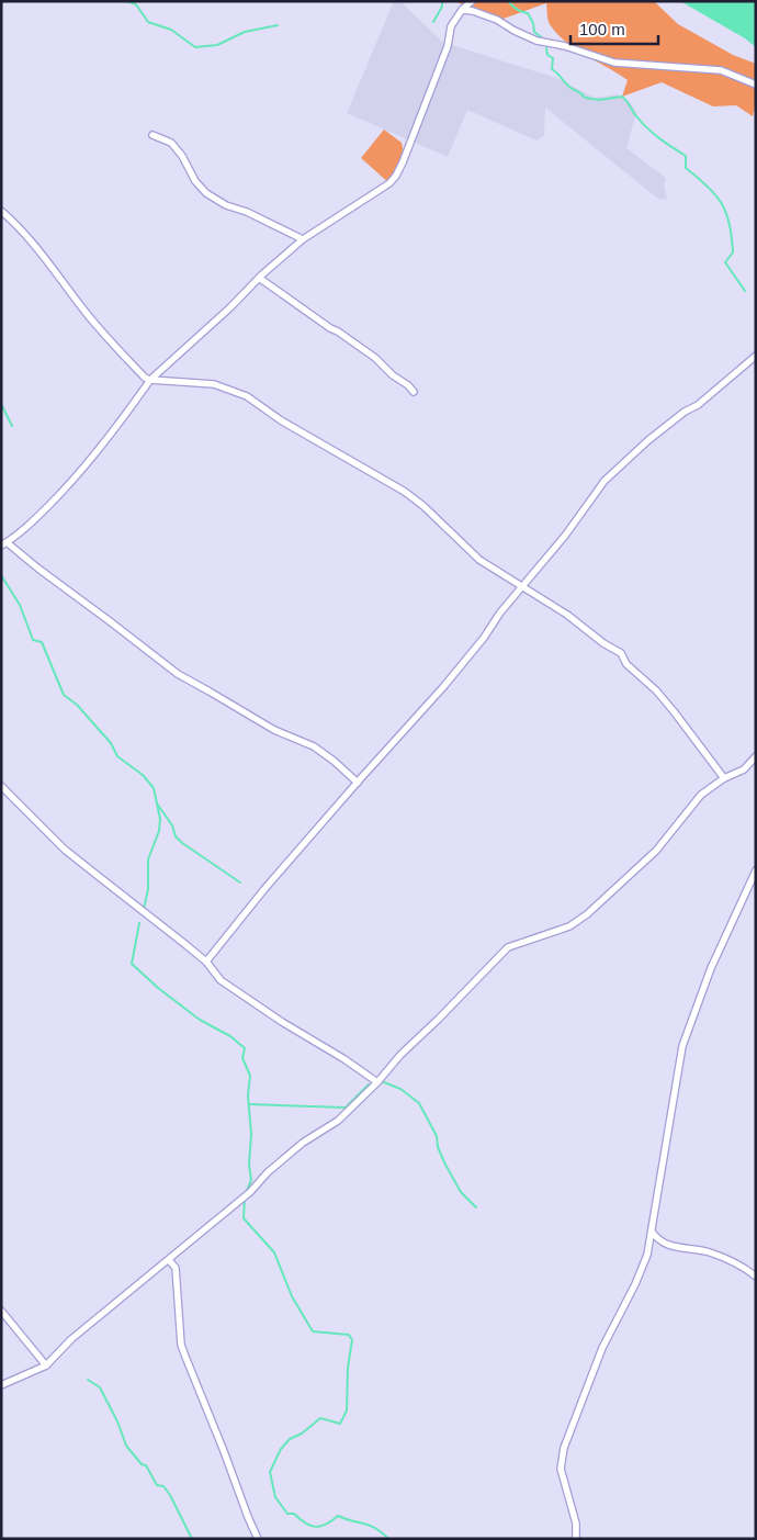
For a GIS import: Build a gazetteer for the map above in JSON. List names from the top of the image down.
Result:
{
  "scale_bar": "100 m"
}
